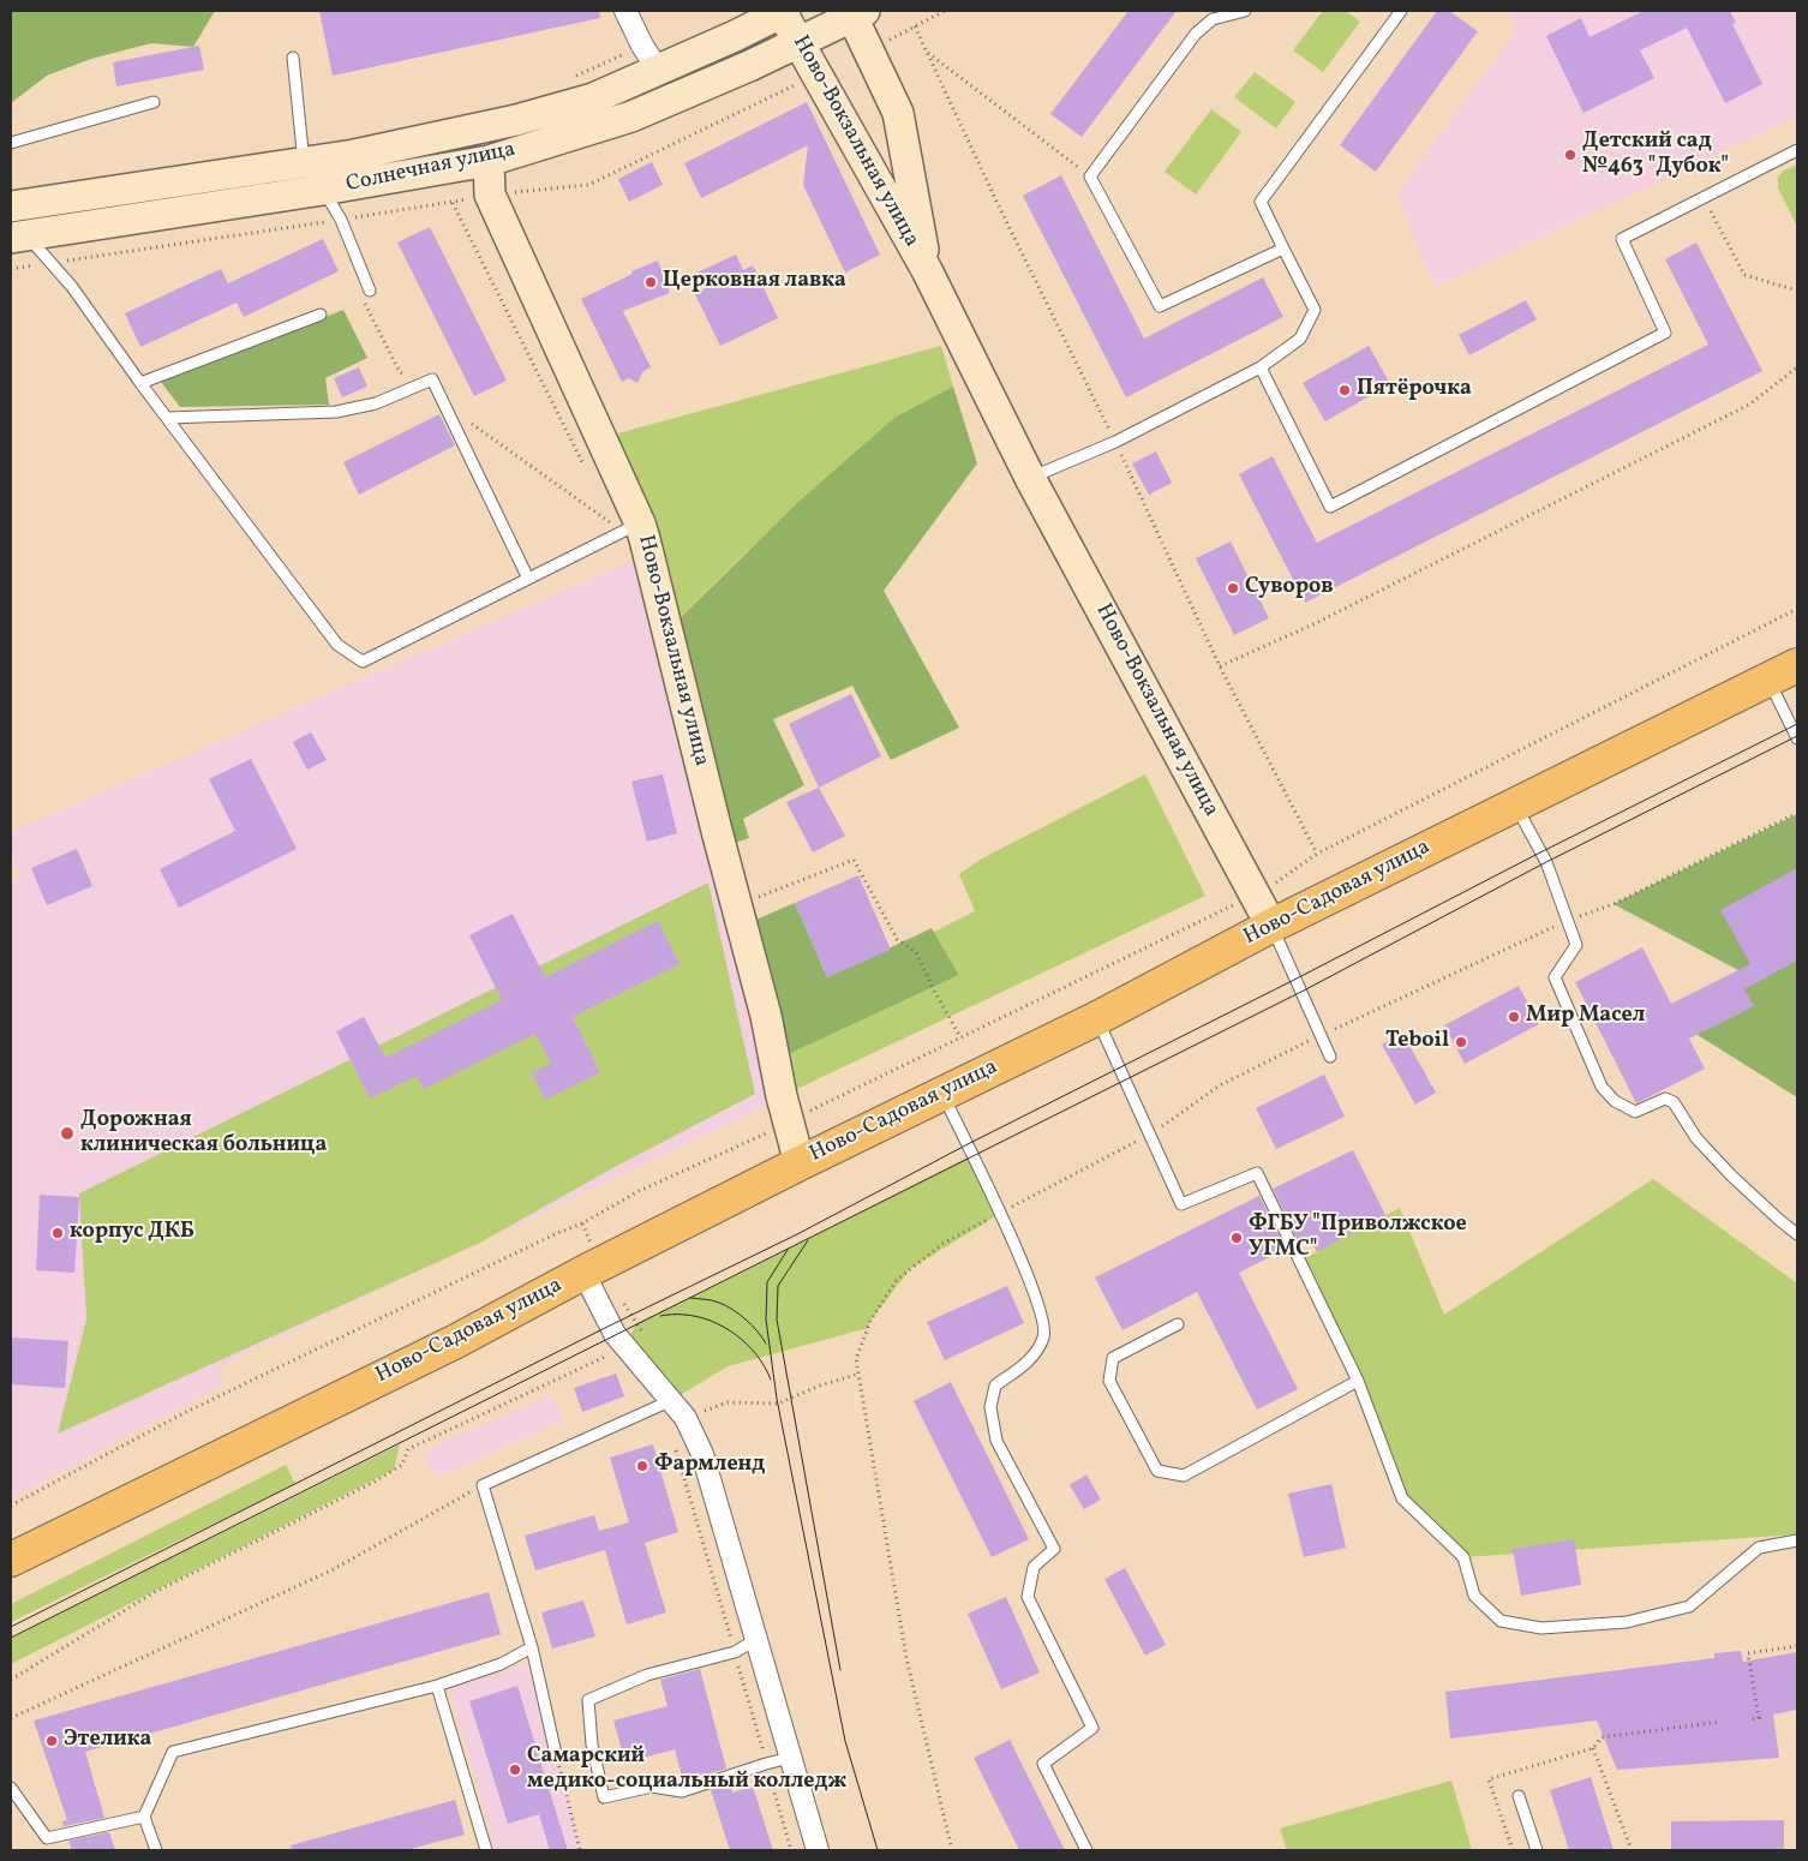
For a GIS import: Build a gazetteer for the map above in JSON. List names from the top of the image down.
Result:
{
  "streets": {
    "main road": ["Ново-Садовая улица"],
    "street": ["Ново-Вокзальная улица", "Солнечная улица"]
  },
  "crossings": [
    ["Ново-Вокзальная улица", "Солнечная улица"],
    ["Ново-Вокзальная улица", "Ново-Садовая улица"]
  ],
  "places": [
    "Детский сад №463 \"Дубок\"",
    "Церковная лавка",
    "Пятёрочка",
    "Суворов",
    "Мир Масел",
    "Teboil",
    "Дорожная клиническая больница",
    "корпус ДКБ",
    "ФГБУ \"Приволжское УГМС\"",
    "Фармленд",
    "Этелика",
    "Самарский медико-социальный колледж"
  ]
}
